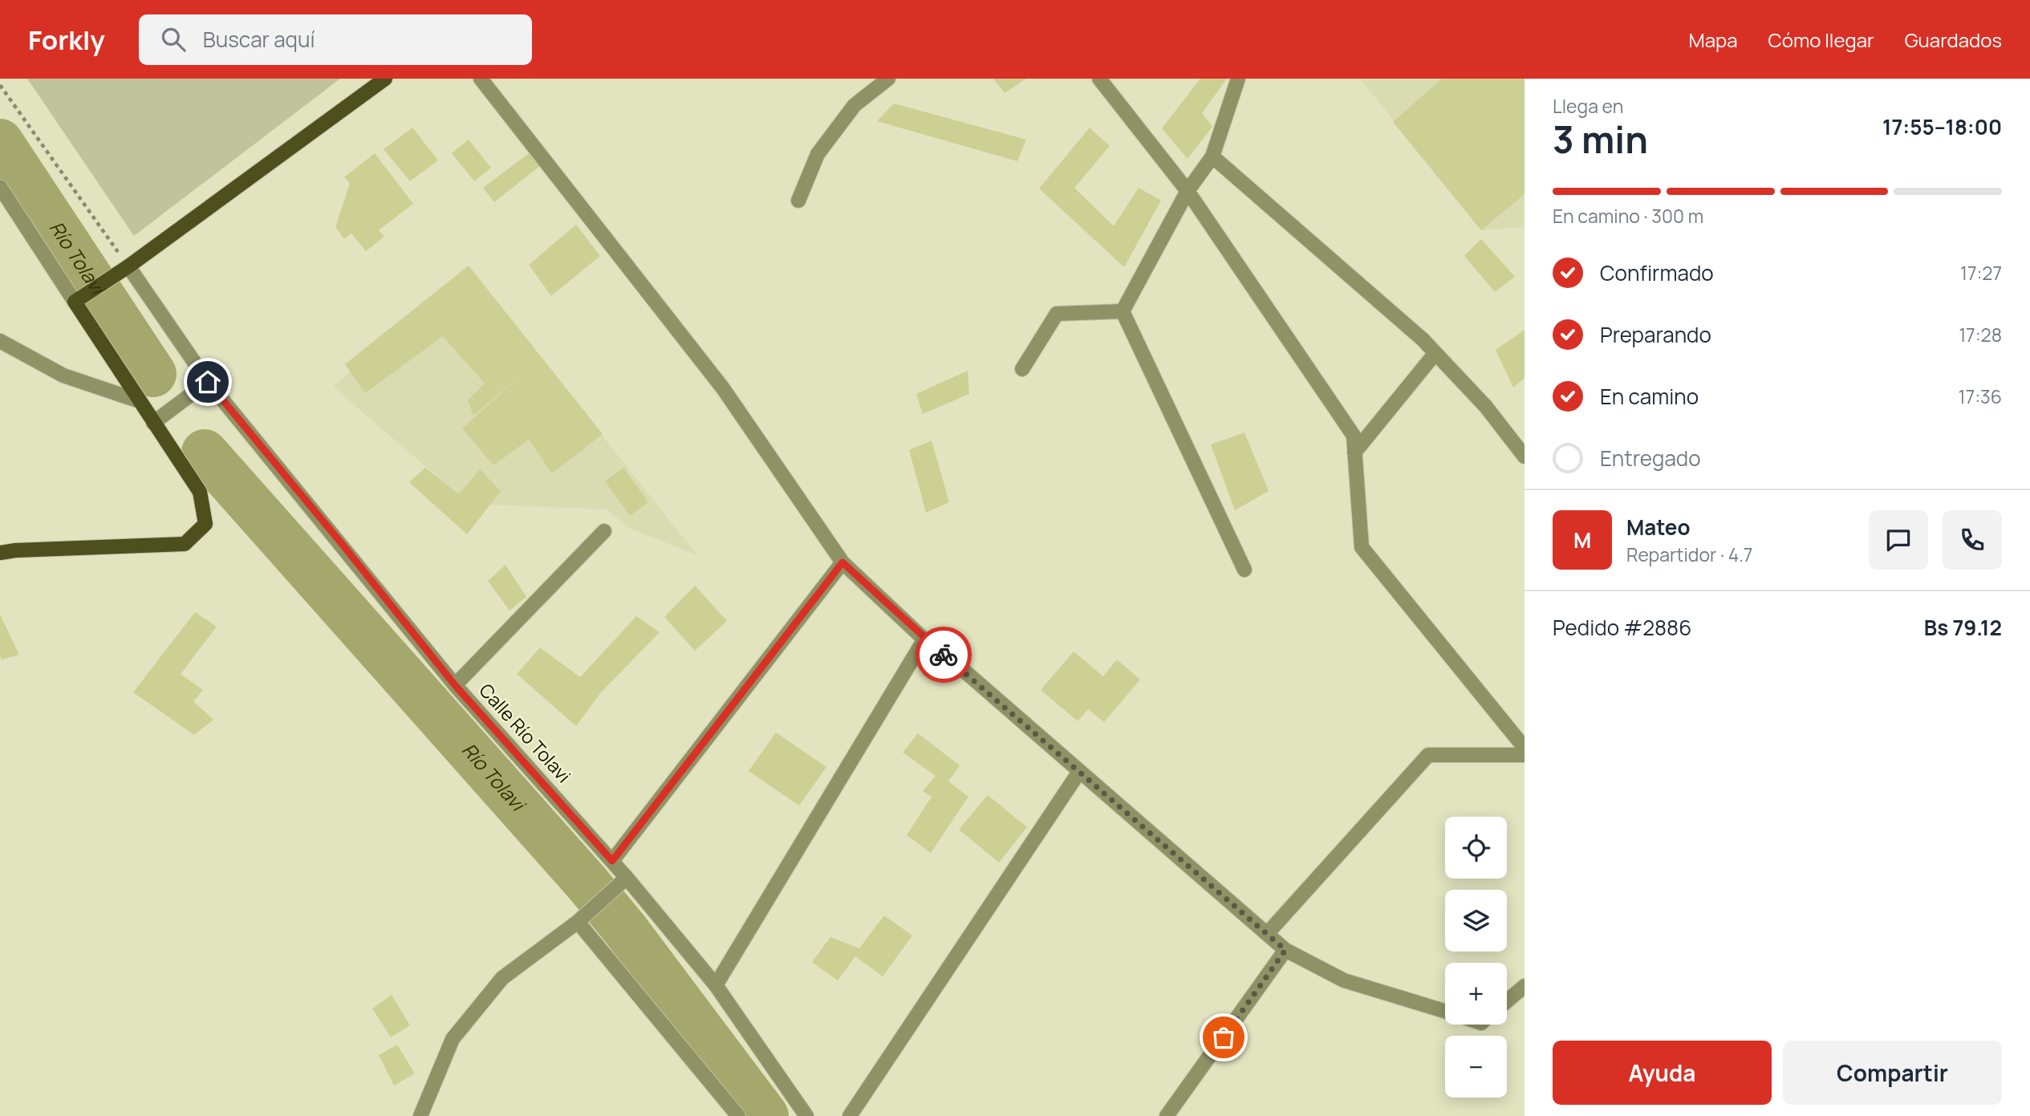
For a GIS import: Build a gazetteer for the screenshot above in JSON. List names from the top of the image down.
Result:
{
  "streets": {
    "street": ["Calle Río Tolavi"]
  },
  "water": ["Río Tolavi"],
  "page": {
    "header": "Forkly",
    "search": "Buscar aquí",
    "nav": ["Mapa", "Cómo llegar", "Guardados"],
    "heading": ["3 min", "Llega en", "17:55–18:00"],
    "panel": [
      "Mateo",
      "Repartidor · 4.7",
      "Pedido #2886",
      "Bs 79.12"
    ],
    "bar": "En camino · 300 m",
    "list": [
      ["Confirmado", "17:27"],
      ["Preparando", "17:28"],
      ["En camino", "17:36"],
      "Entregado"
    ],
    "round": "M",
    "map_buttons": ["+", "−"],
    "buttons": ["Ayuda", "Compartir"]
  }
}
